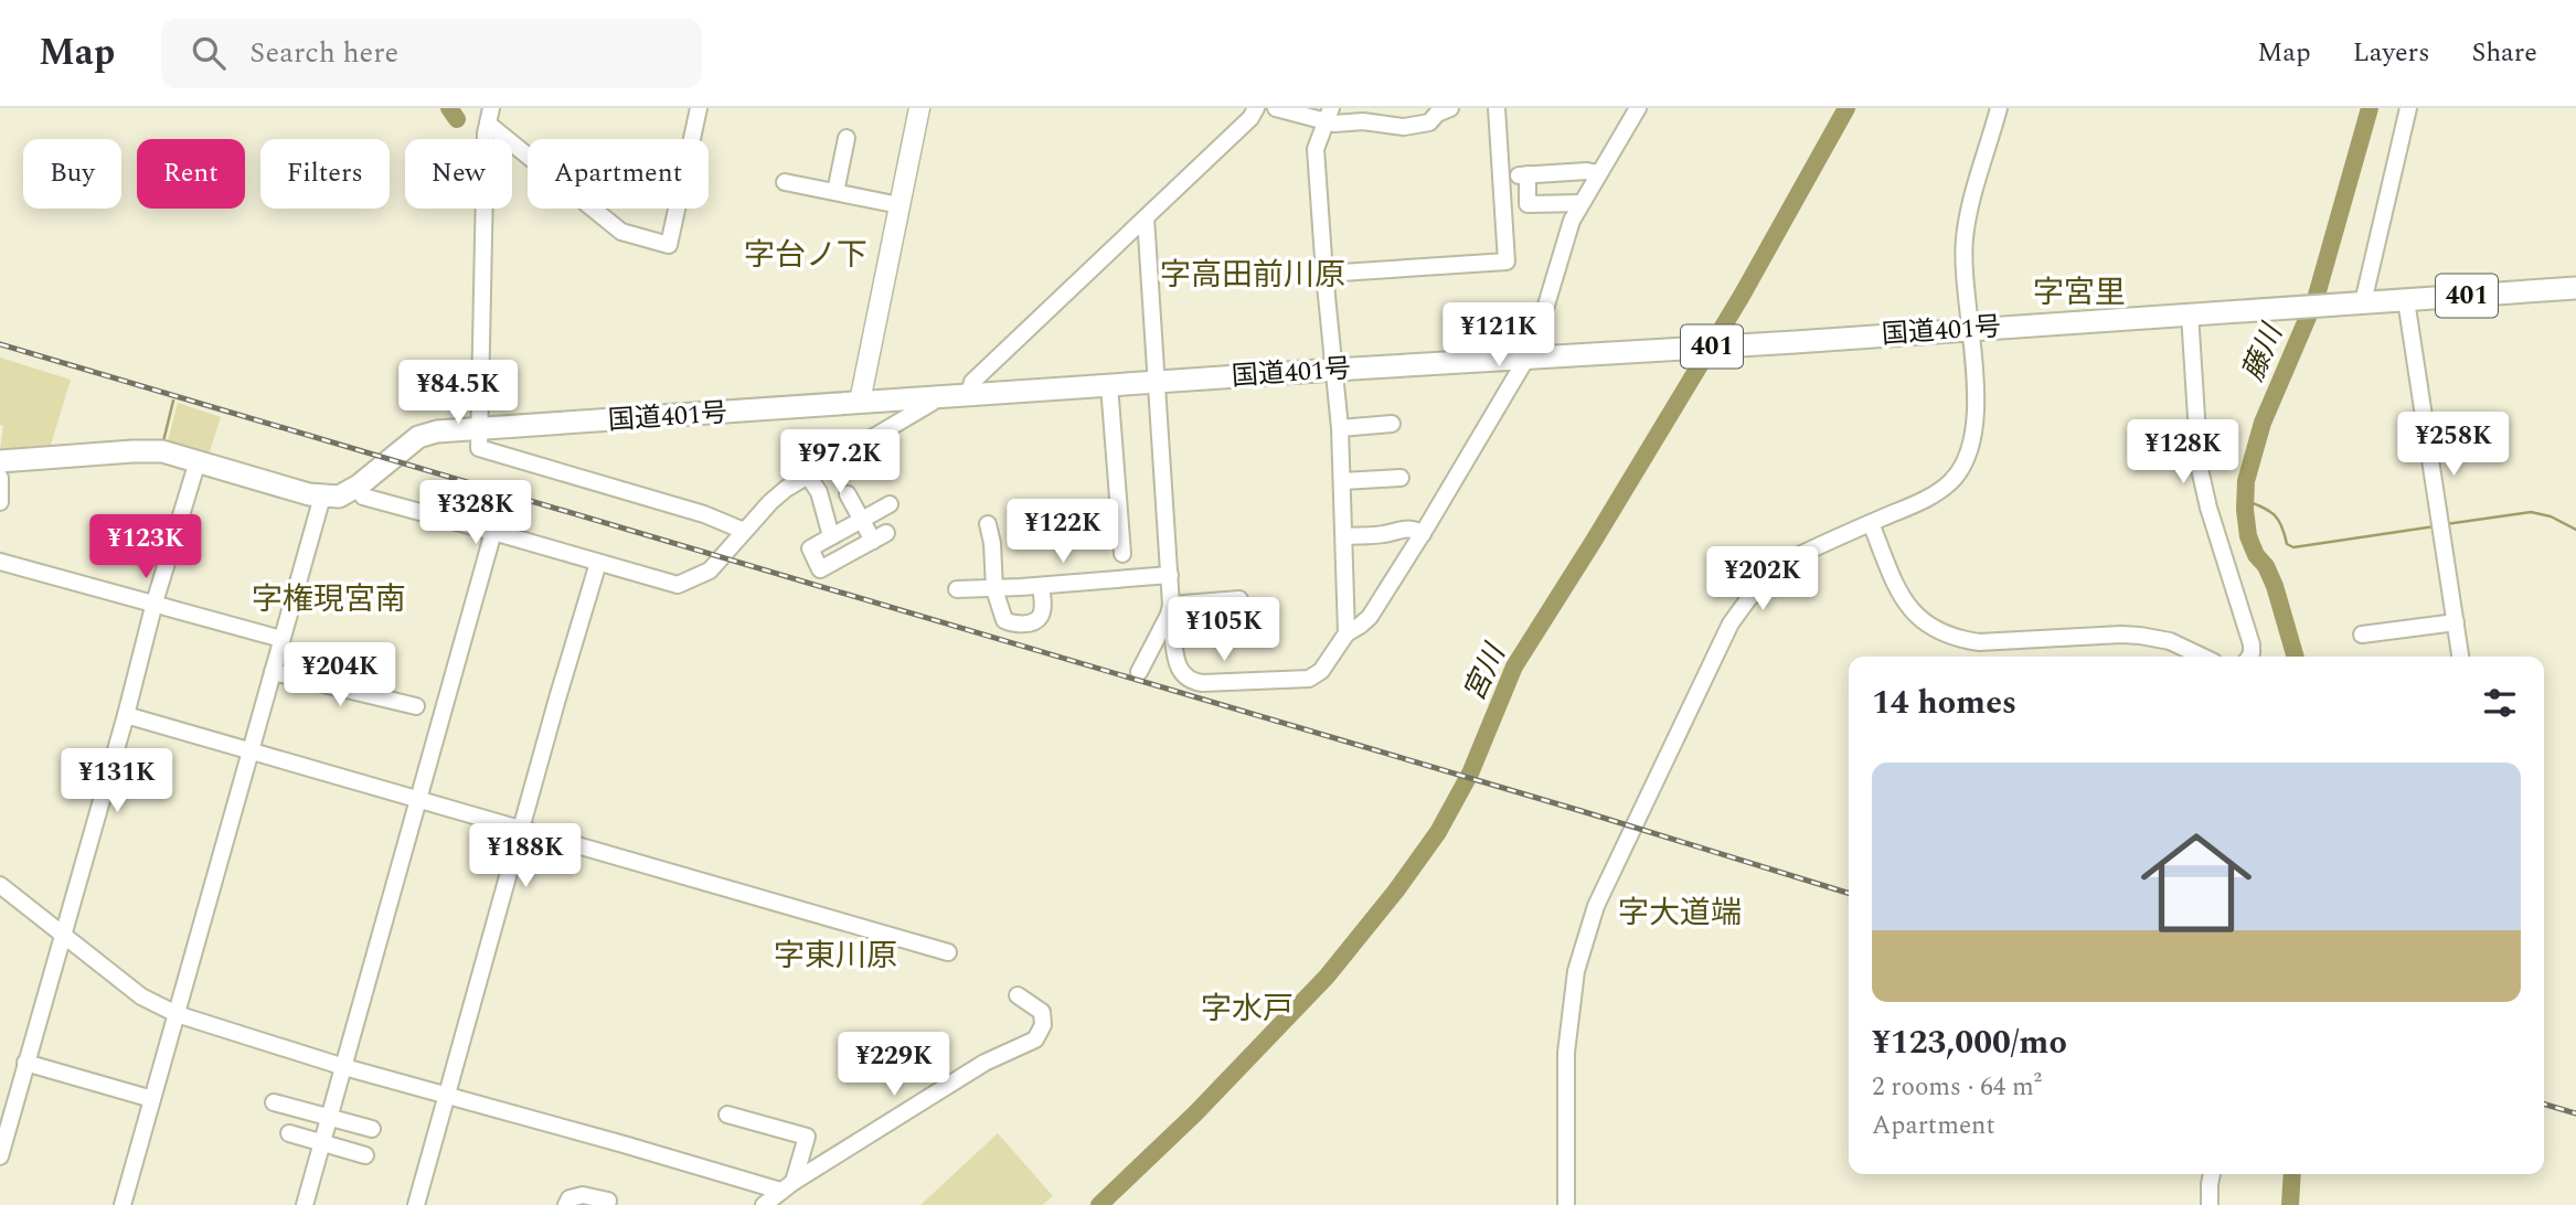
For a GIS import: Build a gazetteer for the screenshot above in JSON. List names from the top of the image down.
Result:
{
  "streets": {
    "highway": ["401", "国道401号"]
  },
  "crossings": [
    ["401", "国道401号"]
  ],
  "districts": [
    "字台ノ下",
    "字高田前川原",
    "字宮里",
    "字権現宮南",
    "字大道端",
    "字東川原",
    "字水戸"
  ],
  "water": ["藤川", "宮川"],
  "page": {
    "header": "Map",
    "search": "Search here",
    "nav": ["Map", "Layers", "Share"],
    "chip": [
      "Buy",
      "Rent",
      "Filters",
      "New",
      "Apartment"
    ],
    "price": [
      "¥121K",
      "¥84.5K",
      "¥258K",
      "¥128K",
      "¥97.2K",
      "¥328K",
      "¥122K",
      "¥123K",
      "¥202K",
      "¥105K",
      "¥204K",
      "¥131K",
      "¥188K",
      "¥229K"
    ],
    "heading": "14 homes",
    "list": [
      {
        "name": "¥123,000/mo",
        "note": "2 rooms · 64 m² · Apartment"
      }
    ]
  }
}
